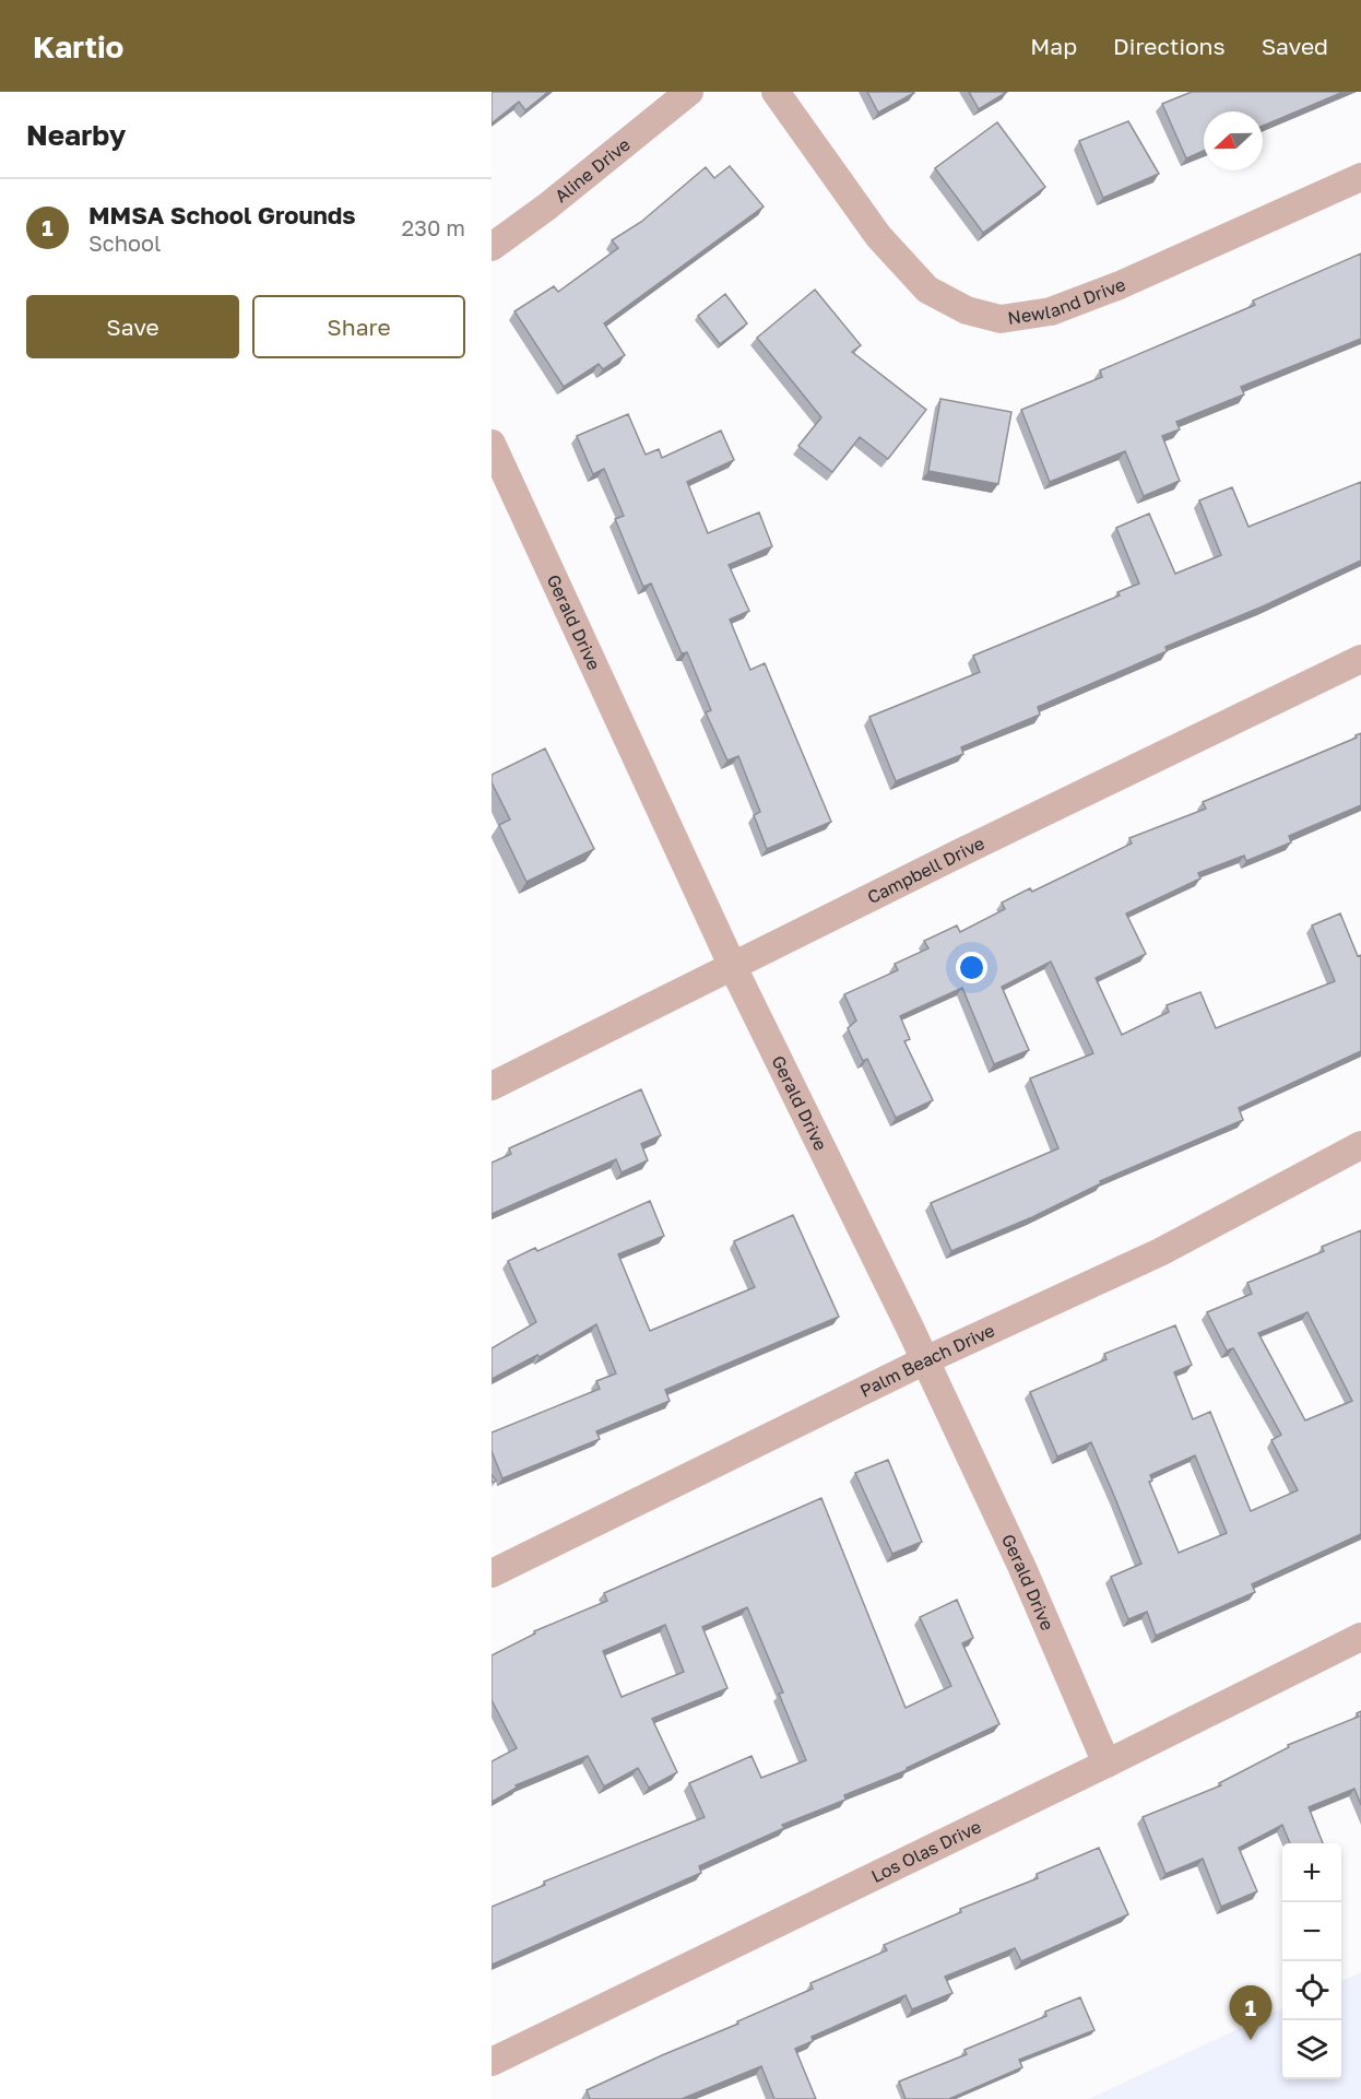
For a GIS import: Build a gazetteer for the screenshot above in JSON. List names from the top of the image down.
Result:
{
  "streets": {
    "street": [
      "Aline Drive",
      "Newland Drive",
      "Gerald Drive",
      "Campbell Drive",
      "Palm Beach Drive",
      "Los Olas Drive"
    ]
  },
  "crossings": [
    ["Gerald Drive", "Campbell Drive"],
    ["Gerald Drive", "Palm Beach Drive"],
    ["Gerald Drive", "Los Olas Drive"]
  ],
  "north": "left",
  "page": {
    "header": "Kartio",
    "nav": ["Map", "Directions", "Saved"],
    "heading": "Nearby",
    "list": [
      {
        "mark": "1",
        "name": "MMSA School Grounds",
        "note": "School",
        "value": "230 m"
      }
    ],
    "buttons": ["Save", "Share"],
    "map_buttons": ["+", "−"],
    "pins": "1"
  }
}
